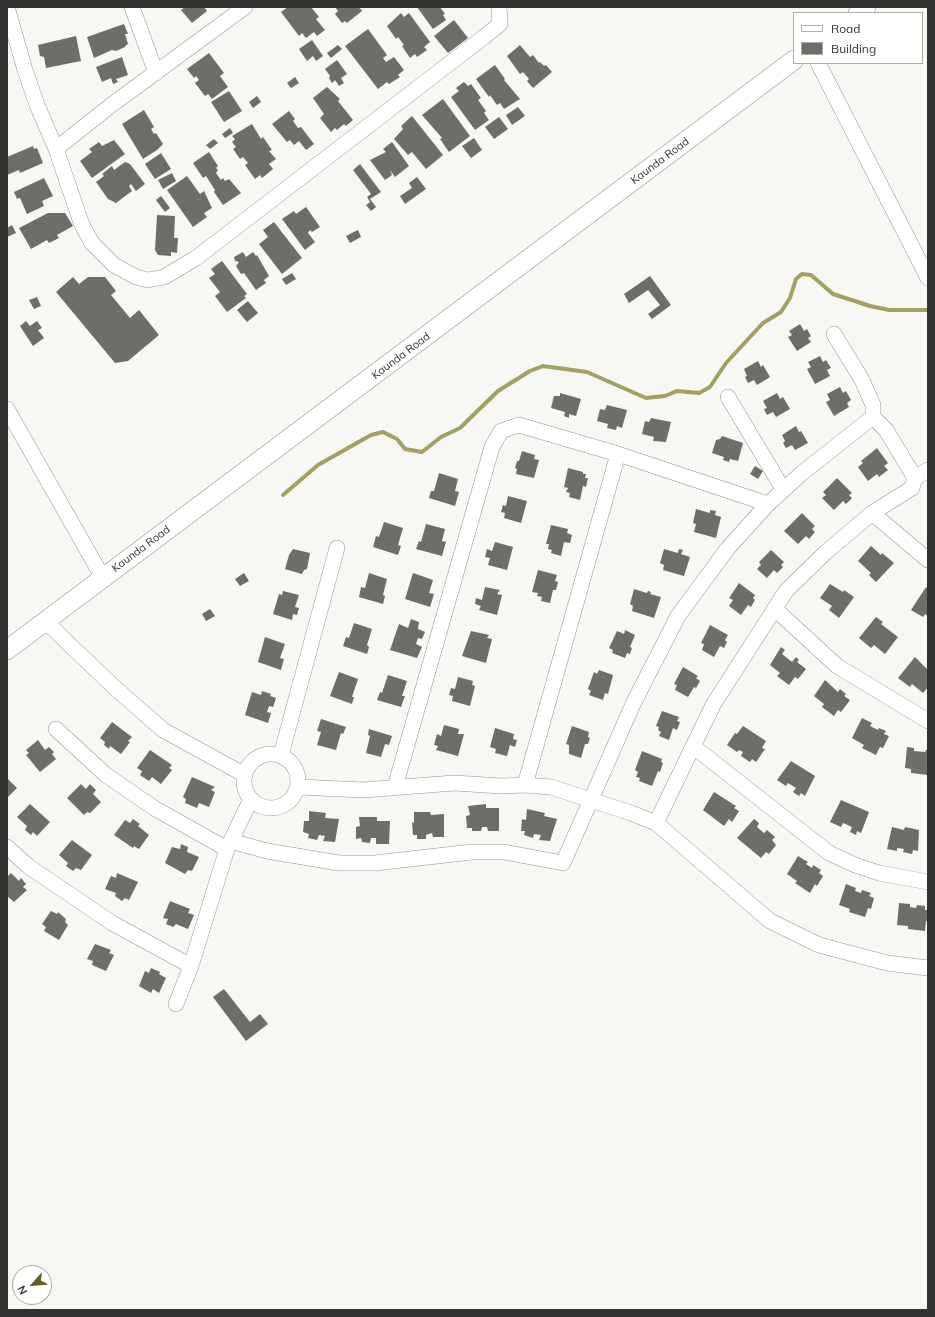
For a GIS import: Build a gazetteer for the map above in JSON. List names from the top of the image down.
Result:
{
  "streets": {
    "main road": ["Kaunda Road"]
  },
  "legend": ["Road", "Building"],
  "north": "bottom left"
}
